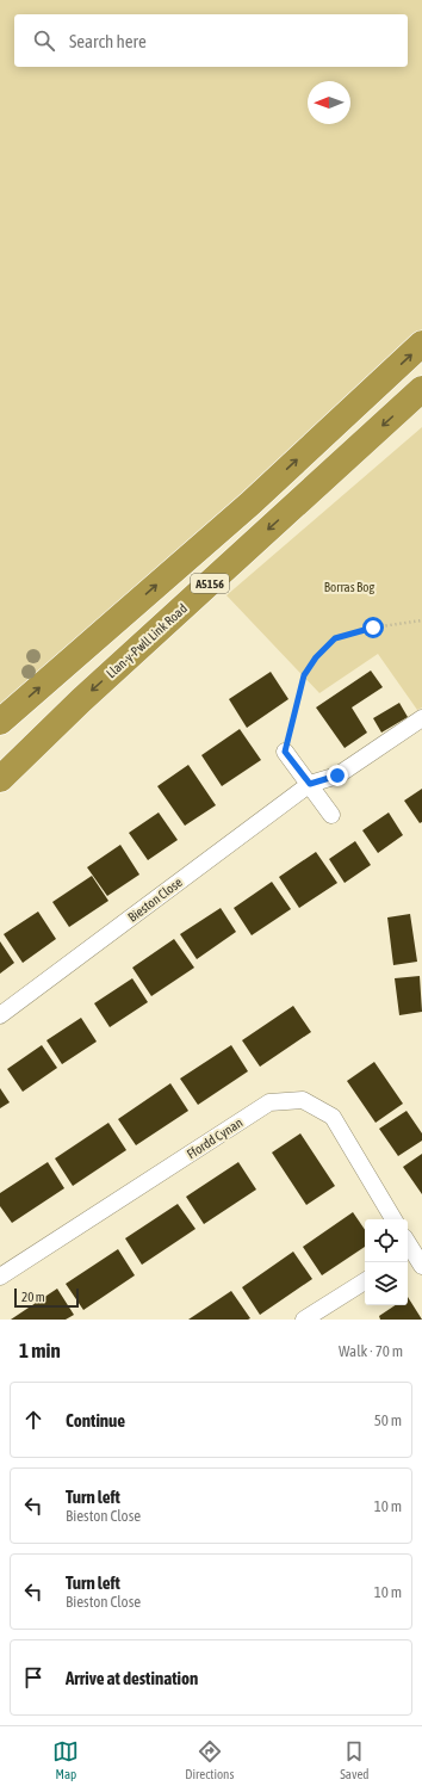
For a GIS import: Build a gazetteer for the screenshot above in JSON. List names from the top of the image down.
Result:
{
  "streets": {
    "highway": ["A5156", "Llan-y-Pwll Link Road"],
    "street": ["Bieston Close", "Ffordd Cynan"]
  },
  "parks": ["Borras Bog"],
  "scale_bar": "20 m",
  "north": "left",
  "page": {
    "search": "Search here",
    "scale": "20 m",
    "heading": ["1 min", "Walk · 70 m"],
    "list": [
      ["Continue", "50 m"],
      ["Turn left", "Bieston Close", "10 m"],
      ["Turn left", "Bieston Close", "10 m"],
      "Arrive at destination"
    ],
    "nav": ["Map", "Directions", "Saved"]
  }
}
